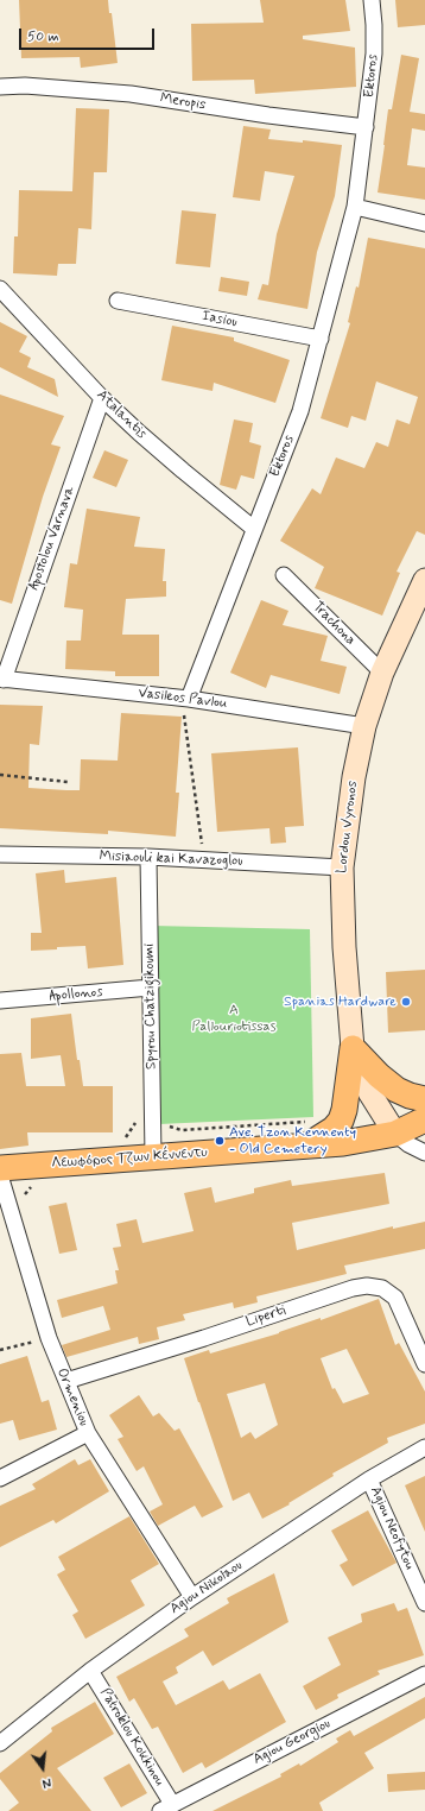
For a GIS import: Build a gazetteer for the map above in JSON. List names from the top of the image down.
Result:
{
  "streets": {
    "main road": ["Λεωφόρος Τζων Κέννεντυ"],
    "street": [
      "Ektoros",
      "Meropis",
      "Iasiou",
      "Atalantis",
      "Apostolou Varnava",
      "Trachona",
      "Vasileos Pavlou",
      "Lordou Vyronos",
      "Misiaouli kai Kavazoglou",
      "Apollonos",
      "Spyrou Chatzigikoumi",
      "Liperti",
      "Ormeniou",
      "Agiou Neofytou",
      "Agiou Nikolaou",
      "Patroklou Kokkinou",
      "Agiou Georgiou"
    ]
  },
  "crossings": [
    ["Ektoros", "Meropis"],
    ["Ektoros", "Iasiou"],
    ["Ektoros", "Atalantis"],
    ["Ektoros", "Vasileos Pavlou"],
    ["Atalantis", "Apostolou Varnava"],
    ["Apostolou Varnava", "Vasileos Pavlou"],
    ["Trachona", "Lordou Vyronos"],
    ["Vasileos Pavlou", "Lordou Vyronos"],
    ["Lordou Vyronos", "Misiaouli kai Kavazoglou"],
    ["Lordou Vyronos", "Λεωφόρος Τζων Κέννεντυ"],
    ["Misiaouli kai Kavazoglou", "Spyrou Chatzigikoumi"],
    ["Apollonos", "Spyrou Chatzigikoumi"],
    ["Spyrou Chatzigikoumi", "Λεωφόρος Τζων Κέννεντυ"],
    ["Liperti", "Ormeniou"],
    ["Ormeniou", "Agiou Nikolaou"],
    ["Agiou Neofytou", "Agiou Nikolaou"],
    ["Agiou Nikolaou", "Patroklou Kokkinou"],
    ["Patroklou Kokkinou", "Agiou Georgiou"]
  ],
  "parks": ["A Pallouriotissas"],
  "places": ["Spanias Hardware", "Ave. Tzon Kennenty - Old Cemetery"],
  "scale_bar": "50 m",
  "north": "bottom"
}
